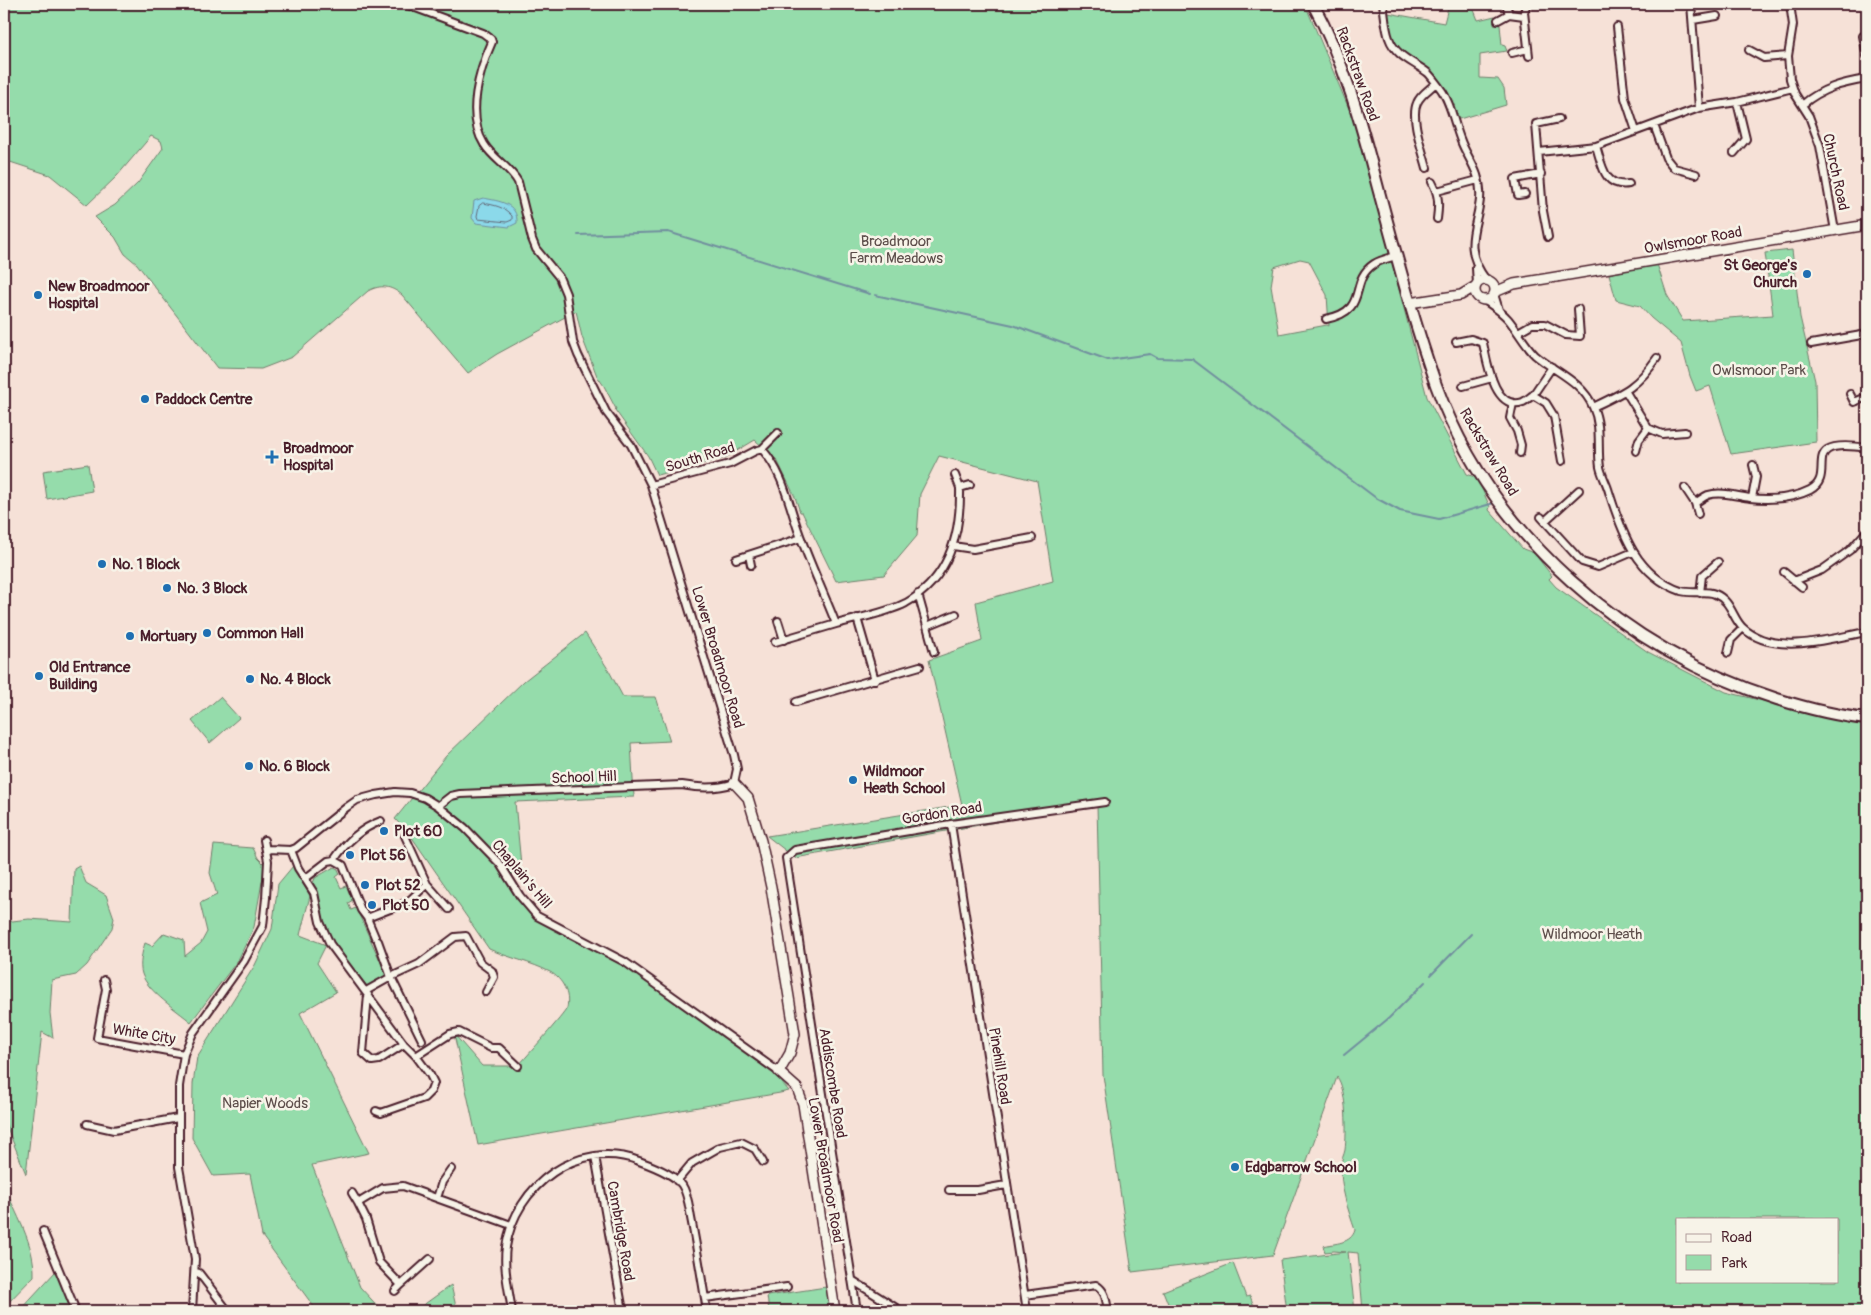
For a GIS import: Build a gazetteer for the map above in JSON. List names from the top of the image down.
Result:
{
  "streets": {
    "main road": ["Rackstraw Road"],
    "street": [
      "Church Road",
      "Owlsmoor Road",
      "South Road",
      "Lower Broadmoor Road",
      "School Hill",
      "Gordon Road",
      "Chaplain's Hill",
      "White City",
      "Pinehill Road",
      "Addiscombe Road",
      "Cambridge Road"
    ]
  },
  "crossings": [
    ["Church Road", "Owlsmoor Road"],
    ["South Road", "Lower Broadmoor Road"],
    ["Lower Broadmoor Road", "School Hill"],
    ["Lower Broadmoor Road", "Chaplain's Hill"],
    ["School Hill", "Chaplain's Hill"],
    ["Gordon Road", "Pinehill Road"],
    ["Gordon Road", "Addiscombe Road"]
  ],
  "parks": [
    "Broadmoor Farm Meadows",
    "Owlsmoor Park",
    "Wildmoor Heath",
    "Napier Woods"
  ],
  "places": {
    "other": [
      "St George's Church",
      "New Broadmoor Hospital",
      "Paddock Centre",
      "No. 1 Block",
      "No. 3 Block",
      "Common Hall",
      "Mortuary",
      "Old Entrance Building",
      "No. 4 Block",
      "No. 6 Block",
      "Wildmoor Heath School",
      "Plot 60",
      "Plot 56",
      "Plot 52",
      "Plot 50",
      "Edgbarrow School"
    ],
    "health": ["Broadmoor Hospital"]
  },
  "legend": ["Road", "Park"]
}
